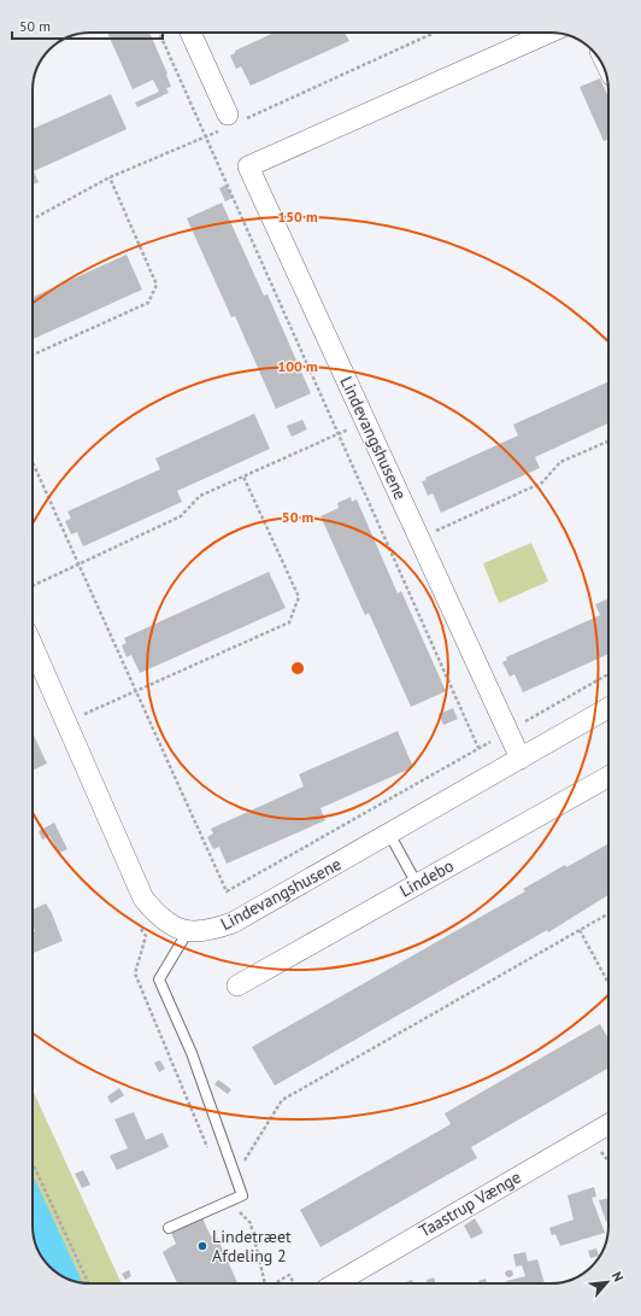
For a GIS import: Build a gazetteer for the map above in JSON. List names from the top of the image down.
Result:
{
  "streets": {
    "street": ["Lindevangshusene", "Lindebo", "Taastrup Vænge"]
  },
  "places": ["Lindetræet Afdeling 2"],
  "scale_bar": "50 m",
  "north": "top right",
  "rings": ["150 m", "100 m", "50 m"]
}
